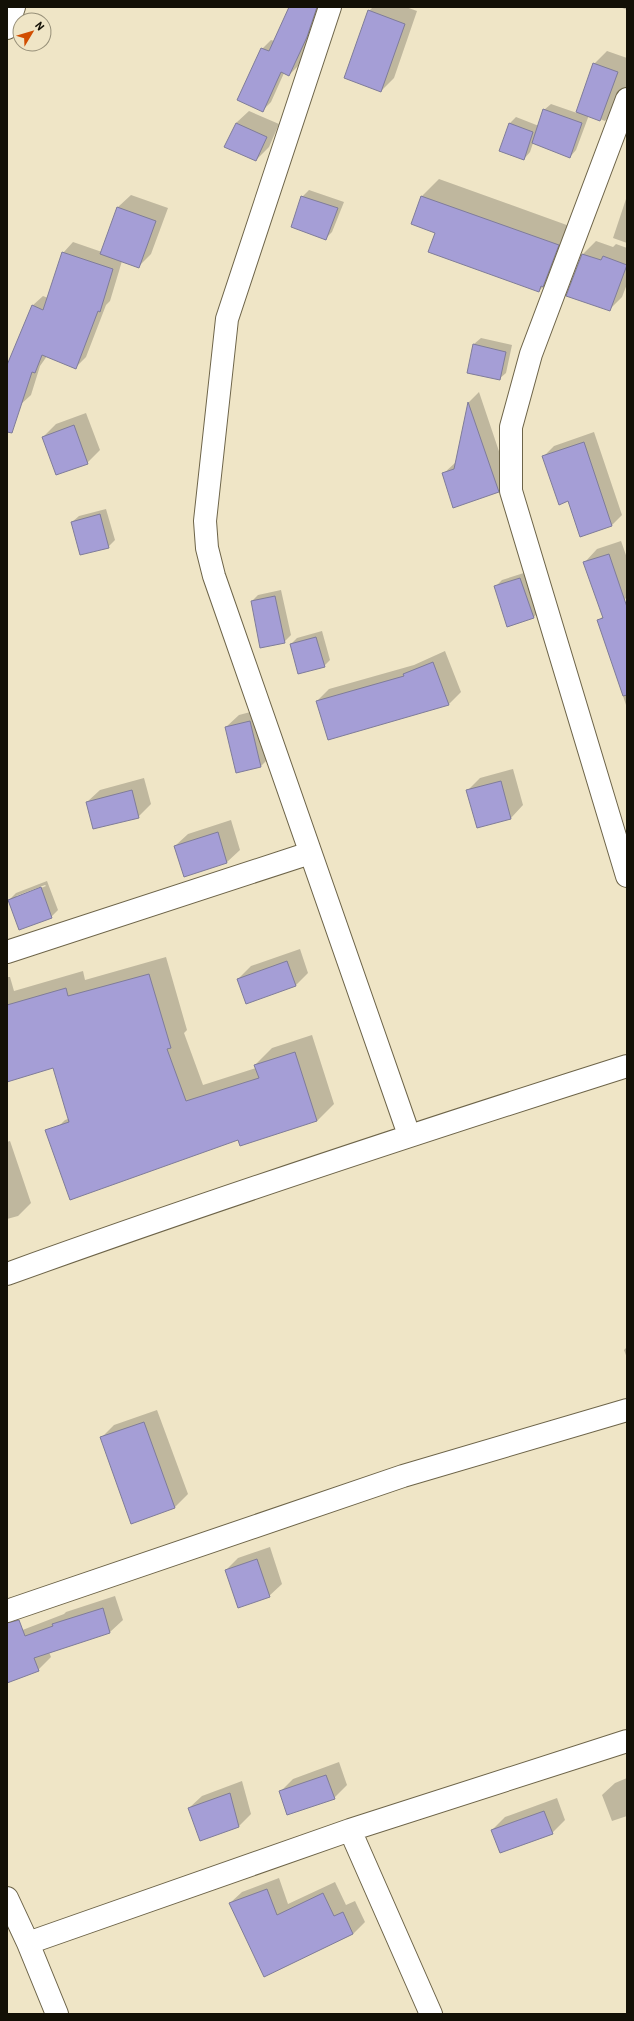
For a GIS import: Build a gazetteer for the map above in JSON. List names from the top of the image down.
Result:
{
  "north": "top right"
}
